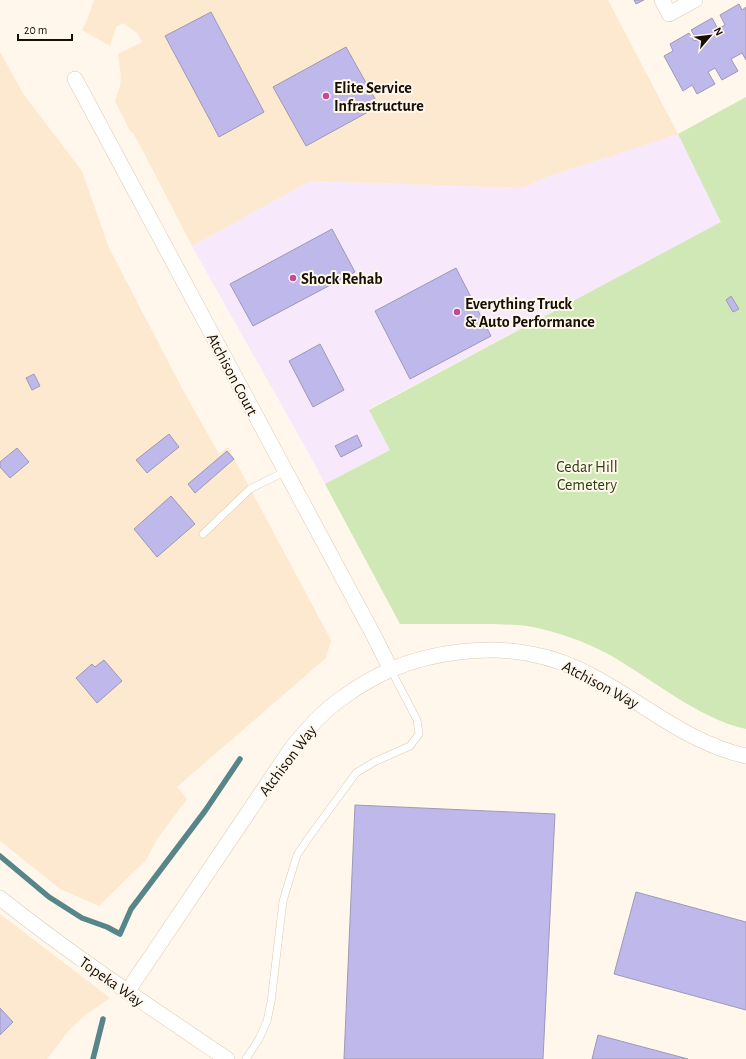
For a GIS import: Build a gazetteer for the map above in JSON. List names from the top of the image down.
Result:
{
  "streets": {
    "street": ["Atchison Court", "Atchison Way", "Topeka Way"]
  },
  "crossings": [
    ["Atchison Court", "Atchison Way"],
    ["Atchison Way", "Topeka Way"]
  ],
  "parks": ["Cedar Hill Cemetery"],
  "places": ["Elite Service Infrastructure", "Shock Rehab", "Everything Truck & Auto Performance"],
  "scale_bar": "20 m",
  "north": "top right"
}
